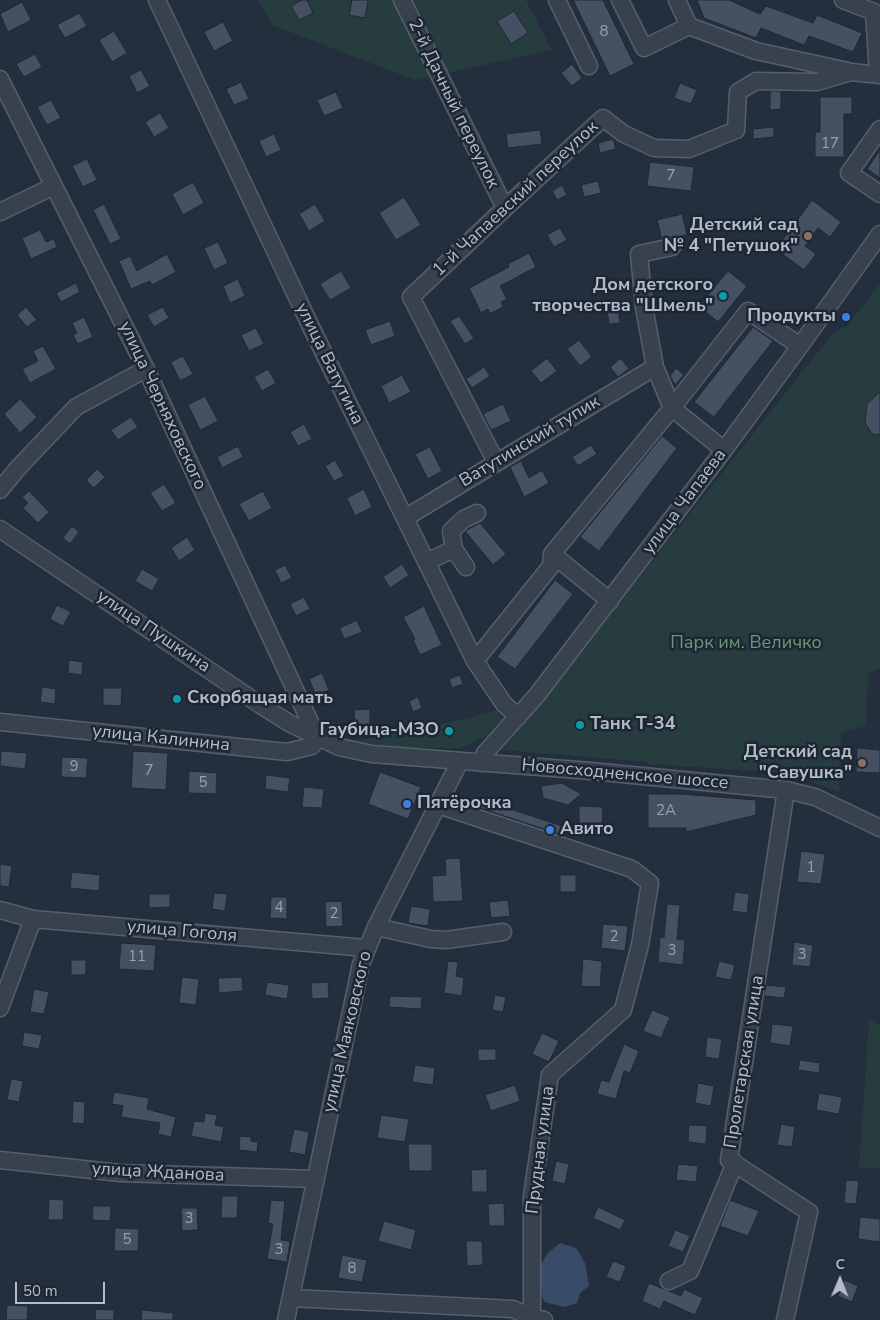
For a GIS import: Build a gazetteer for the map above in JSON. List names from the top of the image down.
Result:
{
  "streets": {
    "street": [
      "2-й Дачный переулок",
      "1-й Чапаевский переулок",
      "улица Ватутина",
      "улица Черняховского",
      "Ватутинский тупик",
      "улица Чапаева",
      "улица Пушкина",
      "улица Калинина",
      "Новосходненское шоссе",
      "улица Гоголя",
      "улица Маяковского",
      "Пролетарская улица",
      "Прудная улица",
      "улица Жданова"
    ]
  },
  "crossings": [
    ["2-й Дачный переулок", "1-й Чапаевский переулок"],
    ["1-й Чапаевский переулок", "Ватутинский тупик"],
    ["улица Ватутина", "Ватутинский тупик"],
    ["улица Ватутина", "улица Чапаева"],
    ["улица Черняховского", "улица Пушкина"],
    ["улица Черняховского", "улица Калинина"],
    ["улица Чапаева", "улица Пушкина"],
    ["улица Чапаева", "Новосходненское шоссе"],
    ["улица Пушкина", "улица Калинина"],
    ["улица Пушкина", "Новосходненское шоссе"],
    ["улица Пушкина", "улица Маяковского"],
    ["Новосходненское шоссе", "Пролетарская улица"],
    ["улица Гоголя", "улица Маяковского"],
    ["улица Маяковского", "Прудная улица"],
    ["улица Маяковского", "улица Жданова"]
  ],
  "parks": ["Парк им. Величко"],
  "places": [
    "Детский сад № 4 \"Петушок\"",
    "Дом детского творчества \"Шмель\"",
    "Продукты",
    "Скорбящая мать",
    "Танк Т-34",
    "Гаубица-МЗО",
    "Детский сад \"Савушка\"",
    "Пятёрочка",
    "Авито"
  ],
  "house_numbers": [
    "8",
    "17",
    "7",
    "9",
    "7",
    "5",
    "2А",
    "1",
    "4",
    "2",
    "2",
    "3",
    "3",
    "11",
    "3",
    "5",
    "3",
    "8"
  ],
  "scale_bar": "50 m",
  "north": "top"
}
